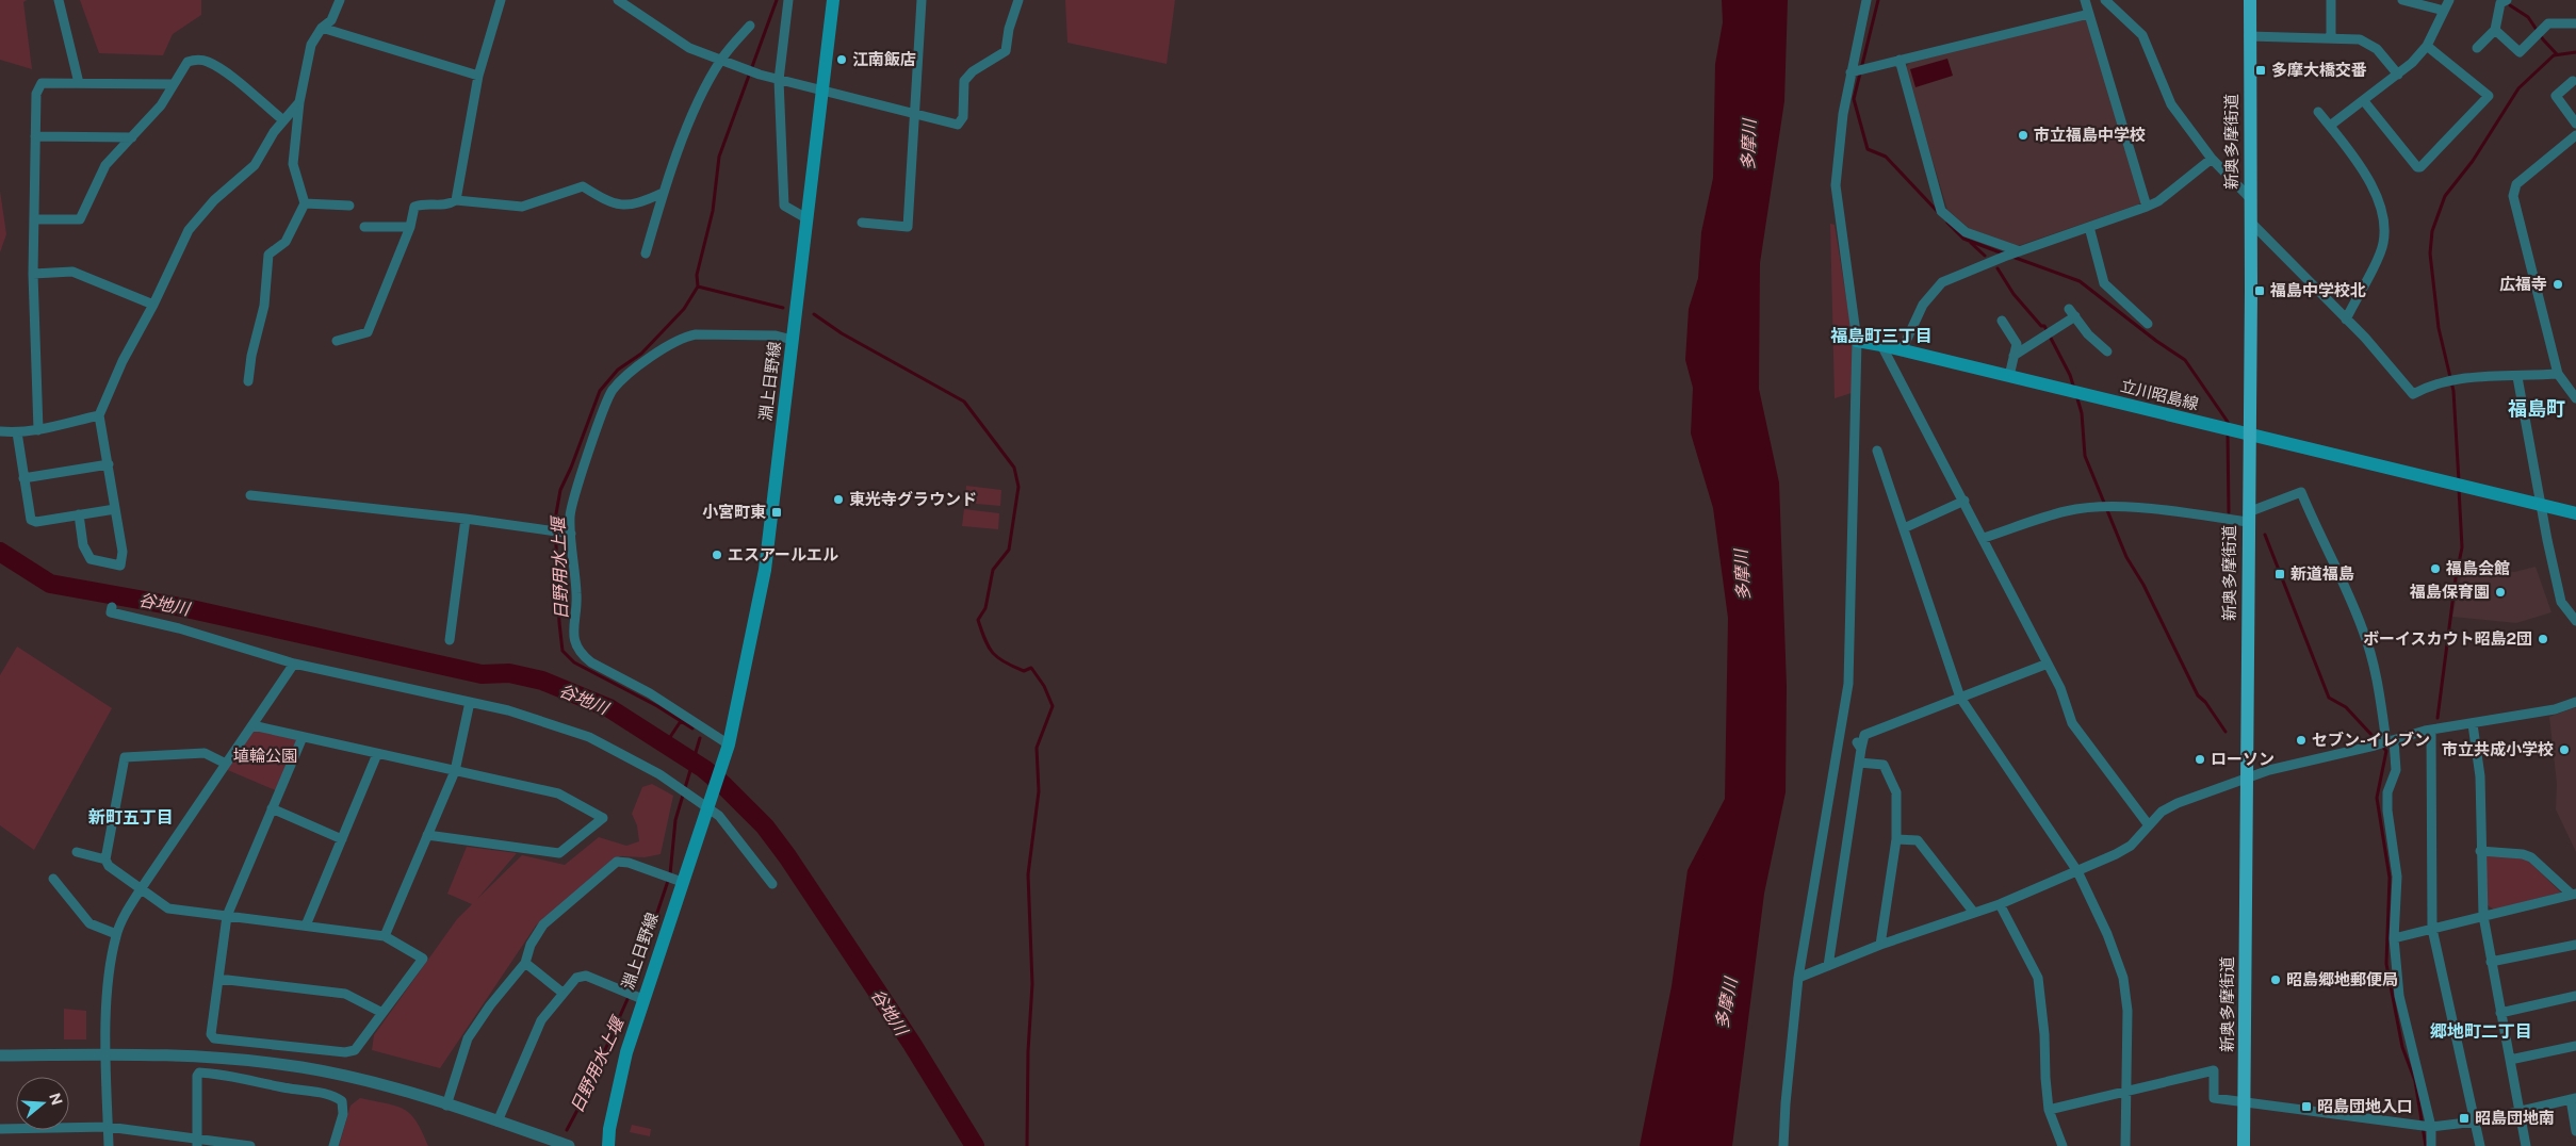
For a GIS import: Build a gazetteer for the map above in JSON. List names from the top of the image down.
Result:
{
  "streets": {
    "main road": ["新奥多摩街道", "淵上日野線", "立川昭島線"]
  },
  "crossings": [
    ["新奥多摩街道", "立川昭島線"]
  ],
  "districts": [
    "福島町三丁目",
    "福島町",
    "新町五丁目",
    "郷地町二丁目"
  ],
  "water": ["多摩川", "日野用水上堰", "谷地川"],
  "parks": ["埴輪公園"],
  "places": {
    "other": [
      "江南飯店",
      "市立福島中学校",
      "広福寺",
      "東光寺グラウンド",
      "エスアールエル",
      "福島会館",
      "福島保育園",
      "ボーイスカウト昭島2団",
      "セブン-イレブン",
      "市立共成小学校",
      "ローソン",
      "昭島郷地郵便局"
    ],
    "transit": [
      "多摩大橋交番",
      "福島中学校北",
      "小宮町東",
      "新道福島",
      "昭島団地入口",
      "昭島団地南"
    ]
  },
  "north": "right"
}
